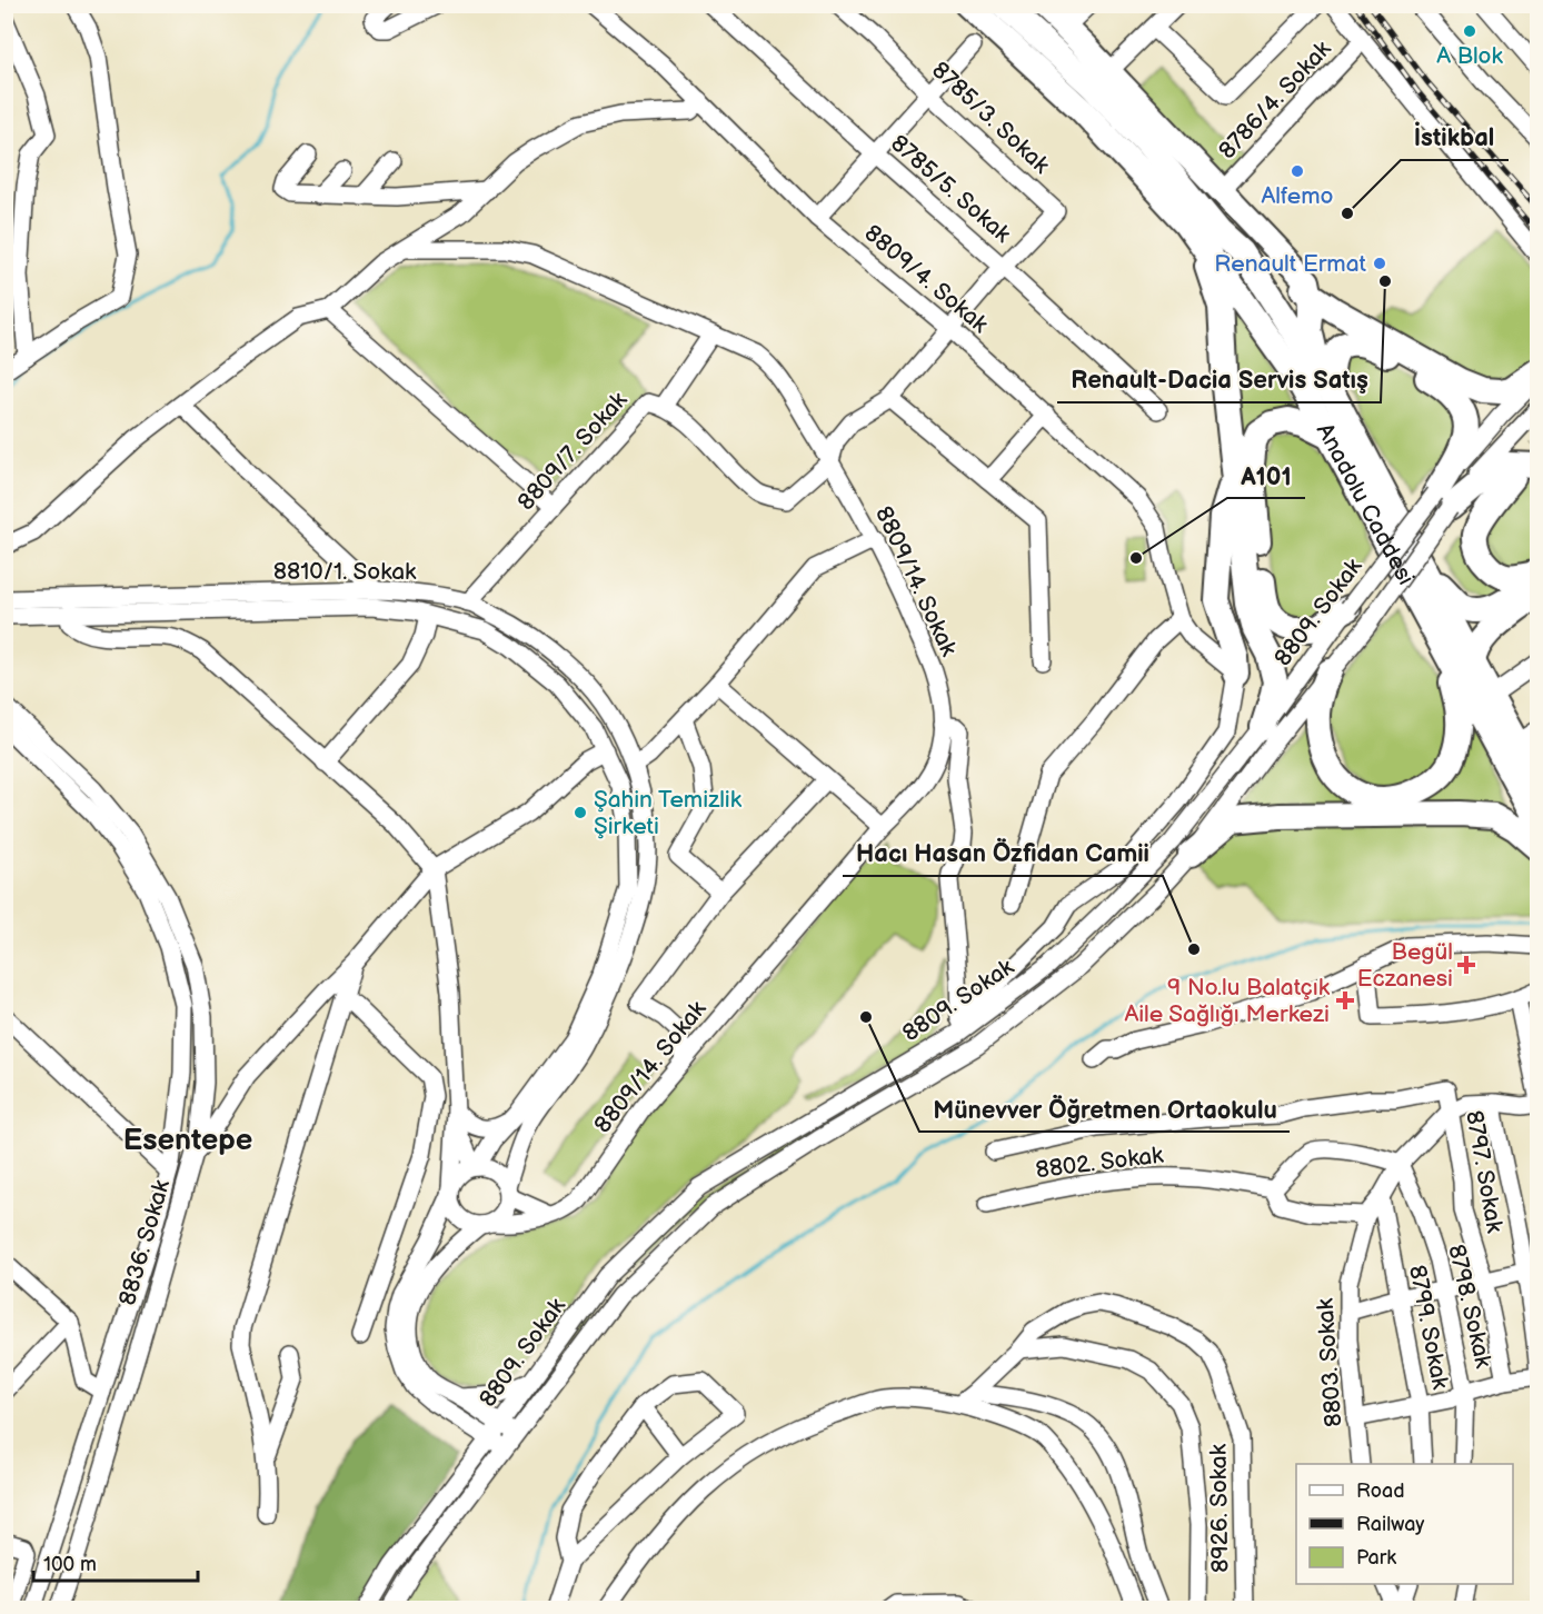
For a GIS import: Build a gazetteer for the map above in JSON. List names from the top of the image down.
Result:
{
  "streets": {
    "highway": ["Anadolu Caddesi"],
    "street": [
      "8786/4. Sokak",
      "8785/3. Sokak",
      "8785/5. Sokak",
      "8809/4. Sokak",
      "8809/7. Sokak",
      "8810/1. Sokak",
      "8809/14. Sokak",
      "8809. Sokak",
      "8802. Sokak",
      "8797. Sokak",
      "8836. Sokak",
      "8798. Sokak",
      "8799. Sokak",
      "8803. Sokak",
      "8926. Sokak"
    ]
  },
  "crossings": [
    ["8785/3. Sokak", "8785/5. Sokak"],
    ["8809/7. Sokak", "8810/1. Sokak"],
    ["8809/7. Sokak", "8809/14. Sokak"],
    ["8810/1. Sokak", "8809/14. Sokak"],
    ["8797. Sokak", "8803. Sokak"],
    ["8798. Sokak", "8803. Sokak"],
    ["8799. Sokak", "8803. Sokak"]
  ],
  "districts": ["Esentepe"],
  "places": {
    "other": [
      "A Blok",
      "Alfemo",
      "İstikbal",
      "Renault Ermat",
      "Renault-Dacia Servis Satış",
      "A101",
      "Şahin Temizlik Şirketi",
      "Hacı Hasan Özfidan Camii",
      "Münevver Öğretmen Ortaokulu"
    ],
    "health": ["Begül Eczanesi", "9 No.lu Balatçık Aile Sağlığı Merkezi"]
  },
  "legend": ["Road", "Railway", "Park"],
  "scale_bar": "100 m"
}
